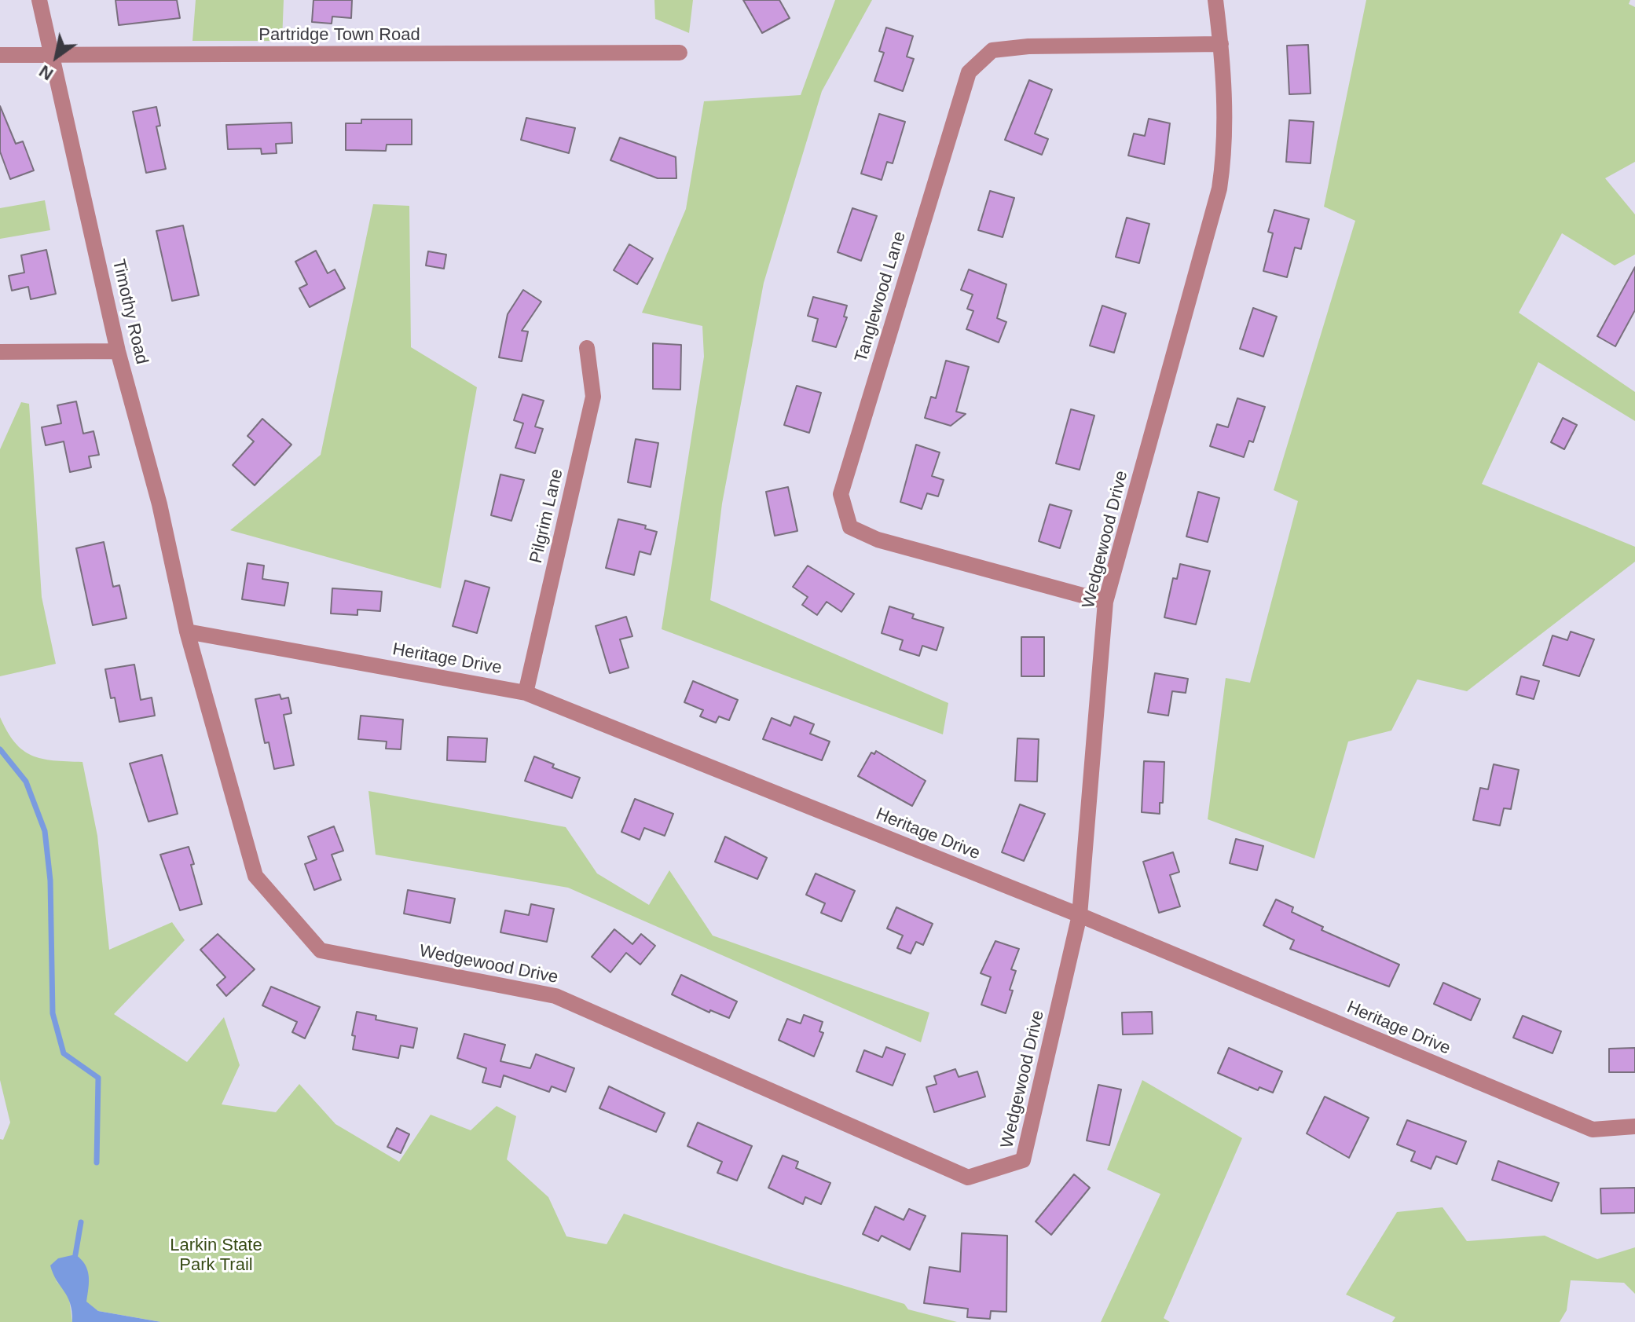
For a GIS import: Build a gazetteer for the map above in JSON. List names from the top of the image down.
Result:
{
  "streets": {
    "street": [
      "Partridge Town Road",
      "Tanglewood Lane",
      "Timothy Road",
      "Pilgrim Lane",
      "Wedgewood Drive",
      "Heritage Drive"
    ]
  },
  "crossings": [
    ["Partridge Town Road", "Timothy Road"],
    ["Tanglewood Lane", "Wedgewood Drive"],
    ["Timothy Road", "Wedgewood Drive"],
    ["Timothy Road", "Heritage Drive"],
    ["Pilgrim Lane", "Heritage Drive"],
    ["Wedgewood Drive", "Heritage Drive"]
  ],
  "parks": ["Larkin State Park Trail"],
  "north": "bottom left"
}
